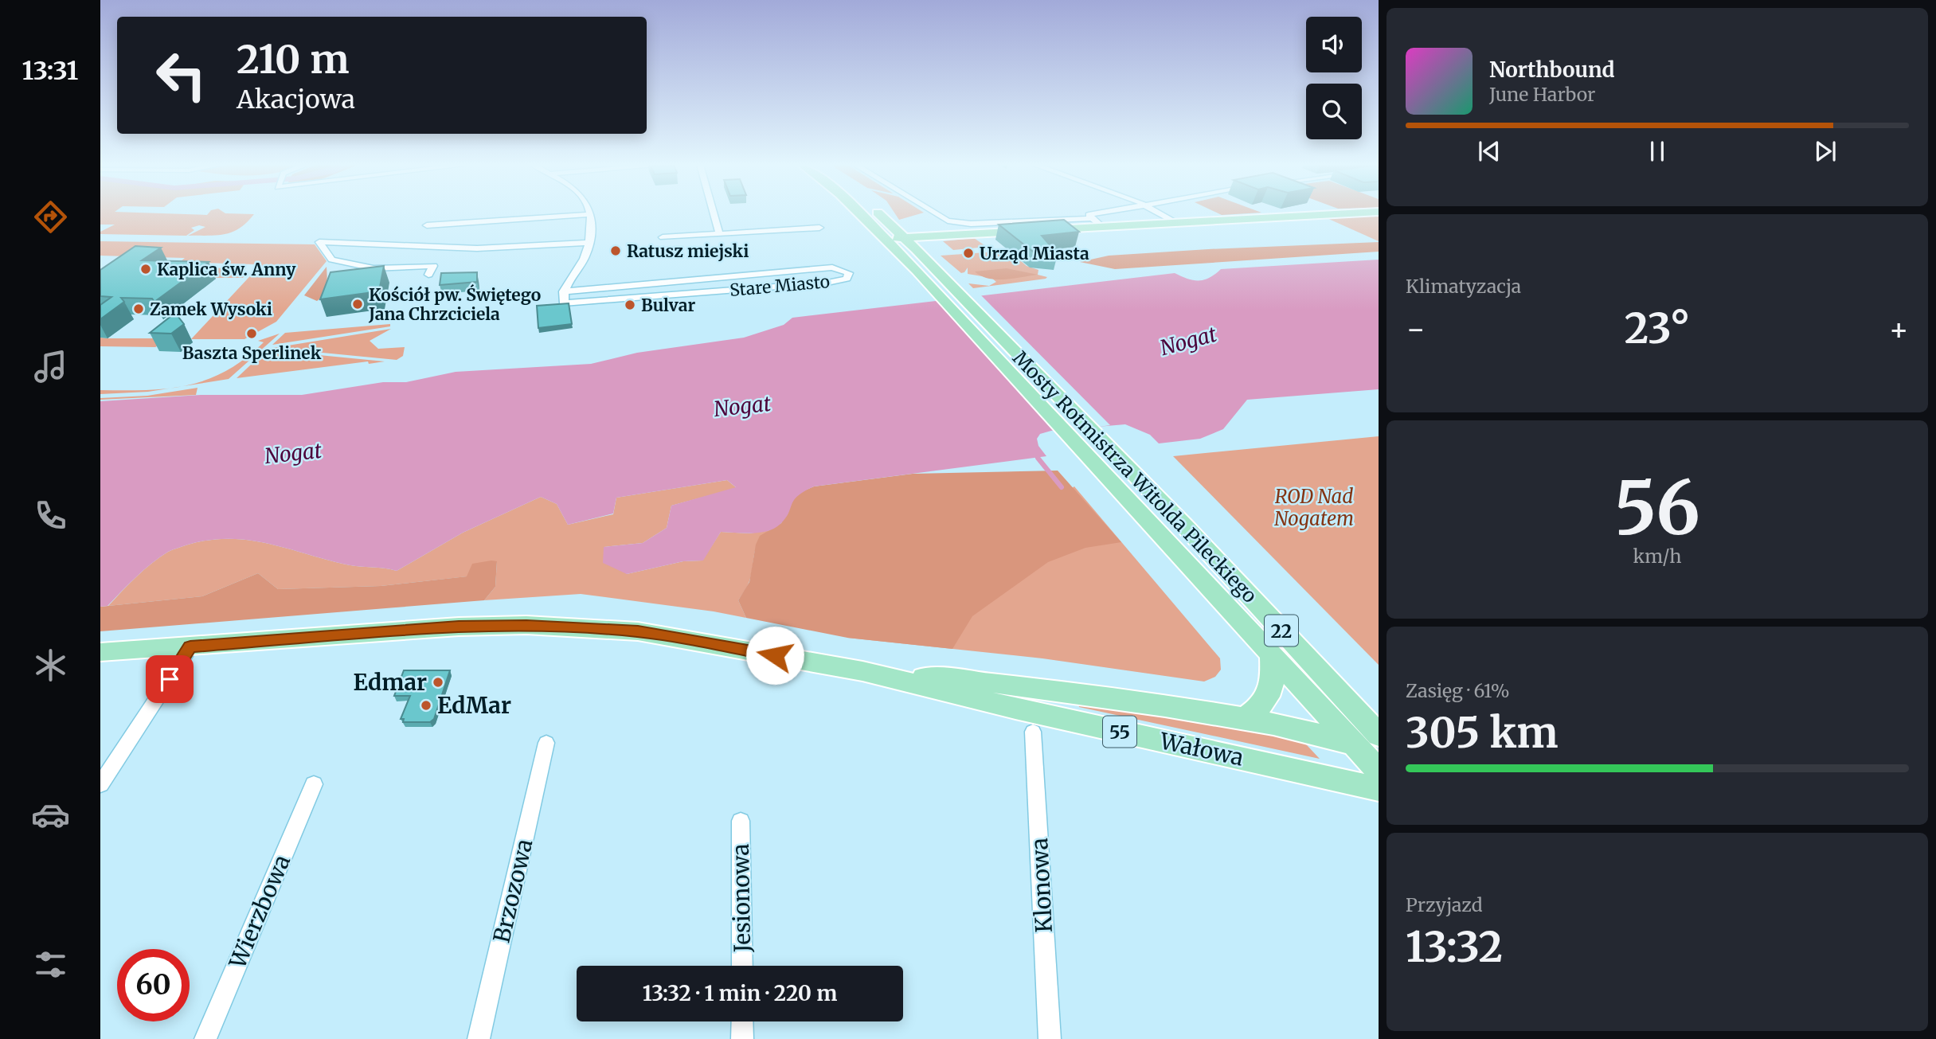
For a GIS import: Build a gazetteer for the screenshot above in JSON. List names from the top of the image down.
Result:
{
  "streets": {
    "main road": [
      "Mosty Rotmistrza Witolda Pileckiego",
      "22",
      "55",
      "Wałowa"
    ],
    "street": [
      "Stare Miasto",
      "Klonowa",
      "Brzozowa",
      "Jesionowa",
      "Wierzbowa"
    ]
  },
  "crossings": [
    ["Mosty Rotmistrza Witolda Pileckiego", "22"],
    ["22", "Wałowa"]
  ],
  "water": ["Nogat"],
  "parks": ["ROD Nad Nogatem"],
  "places": [
    "Ratusz miejski",
    "Urząd Miasta",
    "Kaplica św. Anny",
    "Kościół pw. Świętego Jana Chrzciciela",
    "Bulvar",
    "Zamek Wysoki",
    "Baszta Sperlinek",
    "Edmar",
    "EdMar"
  ],
  "page": {
    "tabs": "13:31",
    "turn": ["210 m", "Akacjowa"],
    "song": ["Northbound", "June Harbor"],
    "tile": [
      "Klimatyzacja",
      ["56", "km/h"],
      ["Zasięg · 61%", "305 km"],
      ["Przyjazd", "13:32"]
    ],
    "heat": ["−", "23°", "+"],
    "limit": "60",
    "trip": "13:32 · 1 min · 220 m"
  }
}
